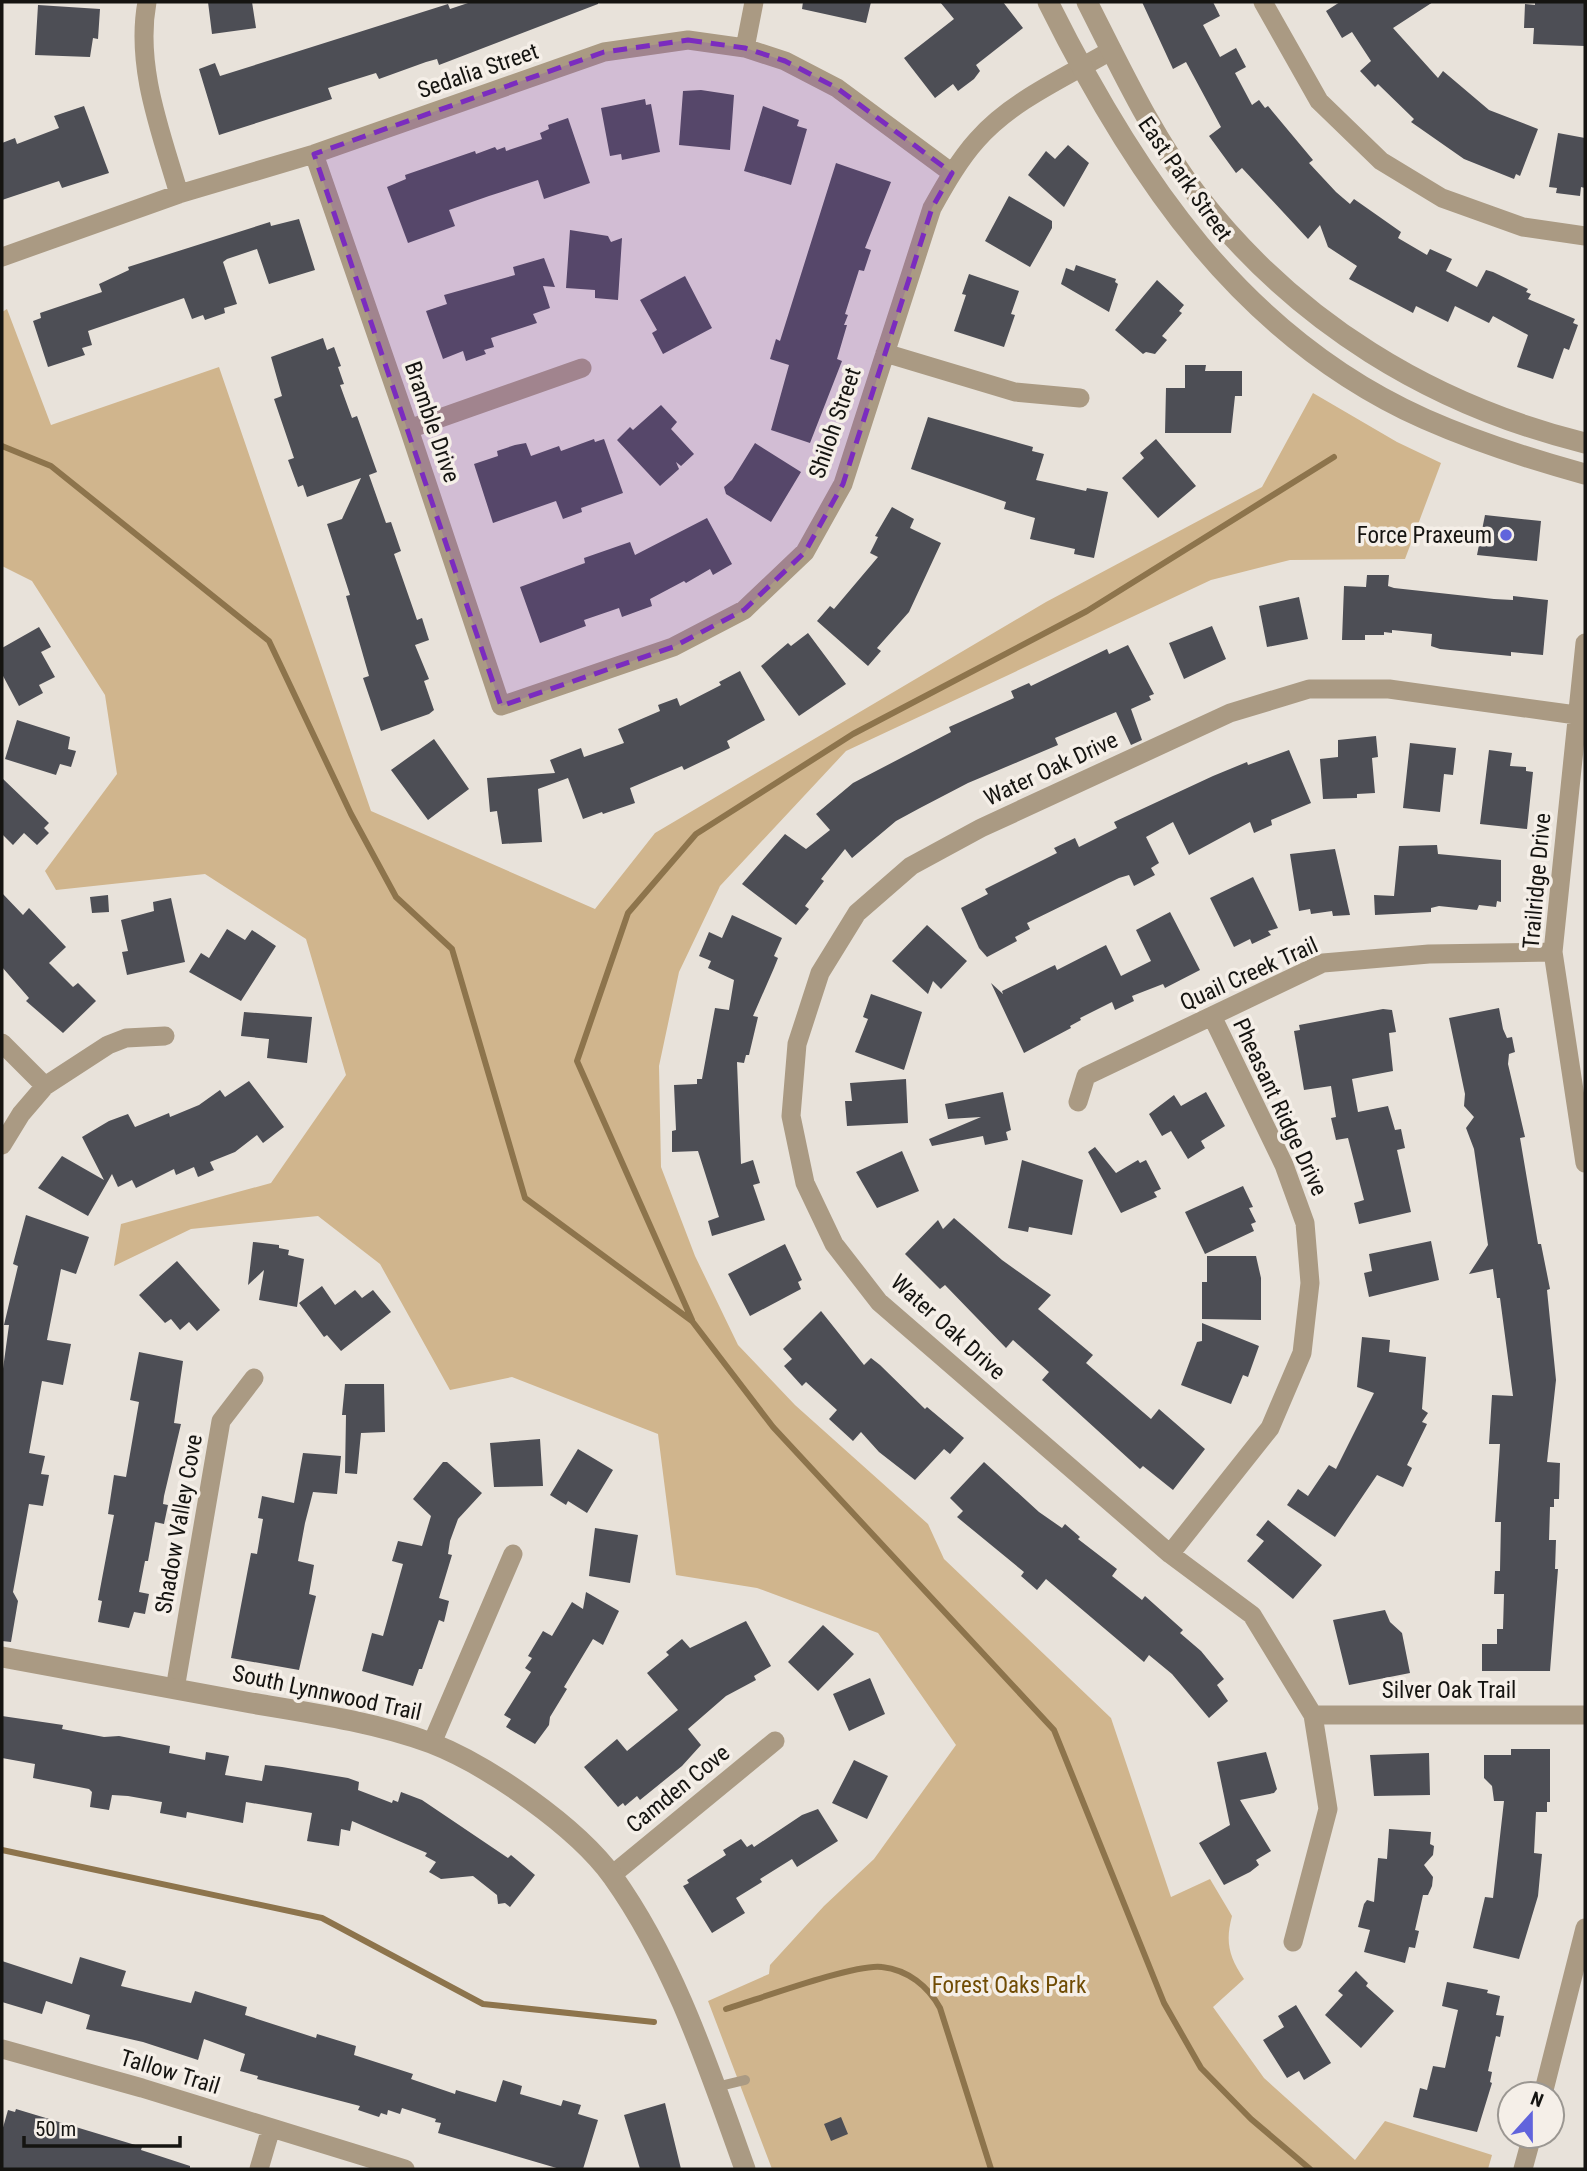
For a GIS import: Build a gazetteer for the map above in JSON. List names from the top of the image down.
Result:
{
  "streets": {
    "street": [
      "Sedalia Street",
      "East Park Street",
      "Bramble Drive",
      "Shiloh Street",
      "Water Oak Drive",
      "Trailridge Drive",
      "Quail Creek Trail",
      "Pheasant Ridge Drive",
      "Shadow Valley Cove",
      "Silver Oak Trail",
      "South Lynnwood Trail",
      "Camden Cove",
      "Tallow Trail"
    ]
  },
  "crossings": [
    ["Sedalia Street", "Bramble Drive"],
    ["Sedalia Street", "Shiloh Street"],
    ["East Park Street", "Shiloh Street"],
    ["Bramble Drive", "Shiloh Street"],
    ["Water Oak Drive", "Trailridge Drive"],
    ["Water Oak Drive", "Pheasant Ridge Drive"],
    ["Water Oak Drive", "Silver Oak Trail"],
    ["Trailridge Drive", "Quail Creek Trail"],
    ["Quail Creek Trail", "Pheasant Ridge Drive"],
    ["Shadow Valley Cove", "South Lynnwood Trail"],
    ["South Lynnwood Trail", "Camden Cove"]
  ],
  "parks": ["Forest Oaks Park"],
  "places": ["Force Praxeum"],
  "scale_bar": "50 m",
  "north": "top"
}
